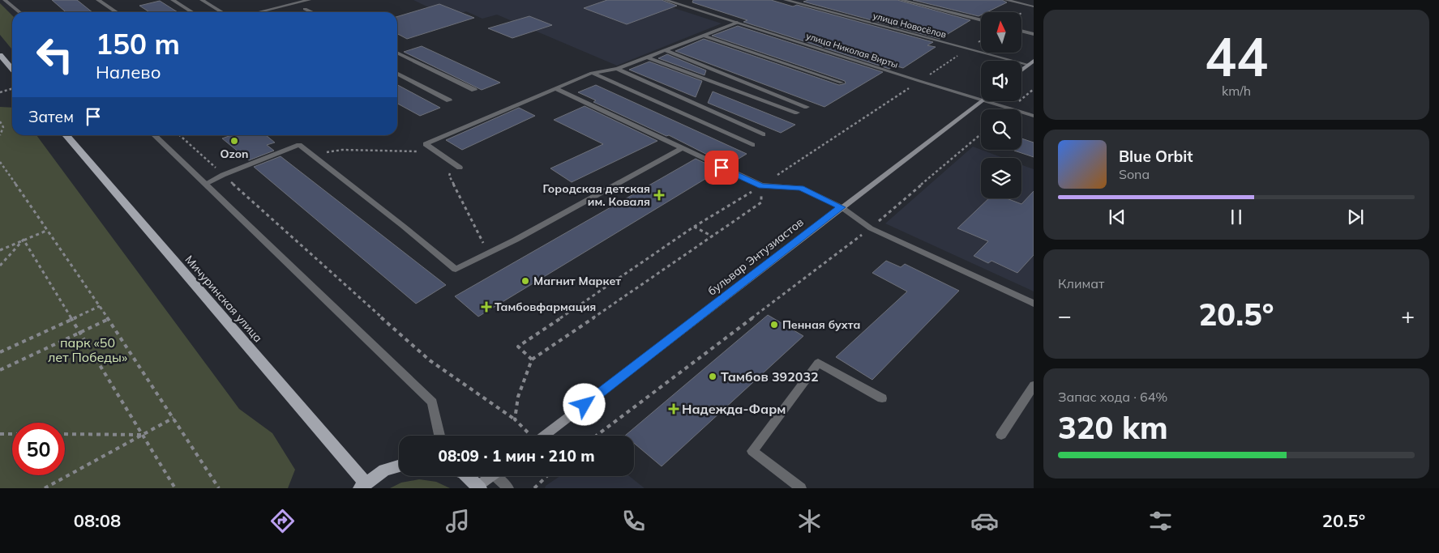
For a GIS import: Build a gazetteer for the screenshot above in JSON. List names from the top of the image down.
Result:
{
  "streets": {
    "main road": ["бульвар Энтузиастов", "Мичуринская улица"],
    "street": ["улица Новосёлов", "улица Николая Вирты"]
  },
  "parks": ["парк «50 лет Победы»"],
  "places": {
    "other": [
      "Ozon",
      "Магнит Маркет",
      "Пенная бухта",
      "Тамбов 392032"
    ],
    "health": ["Городская детская им. Коваля", "Тамбовфармация", "Надежда-Фарм"]
  },
  "north": "top",
  "page": {
    "tile": [
      ["44", "km/h"],
      "Климат",
      ["Запас хода · 64%", "320 km"]
    ],
    "turn": ["150 m", "Налево"],
    "then": "Затем",
    "song": ["Blue Orbit", "Sona"],
    "heat": ["−", "20.5°", "+"],
    "limit": "50",
    "trip": "08:09 · 1 мин · 210 m",
    "tabs": ["08:08", "20.5°"]
  }
}
